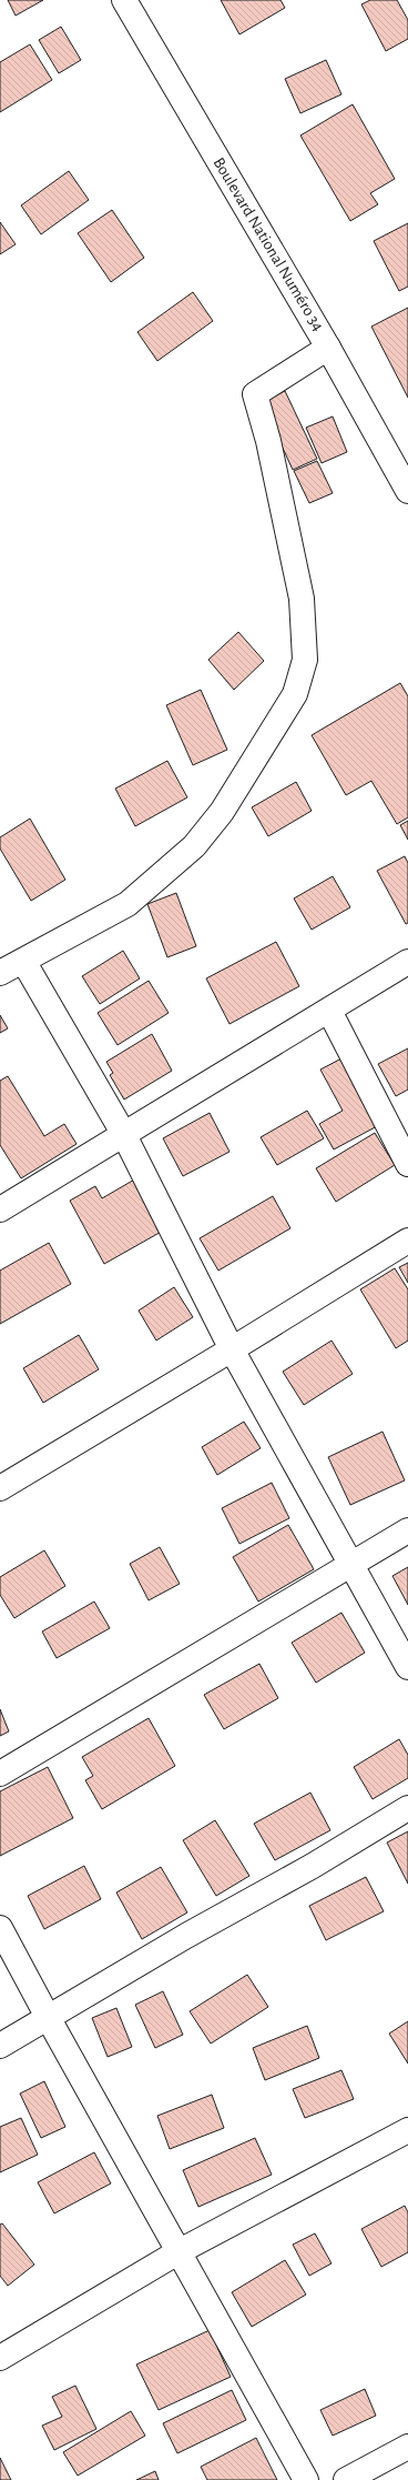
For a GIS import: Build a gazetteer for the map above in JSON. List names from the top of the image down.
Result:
{
  "streets": {
    "street": ["Boulevard National Numéro 34"]
  }
}
